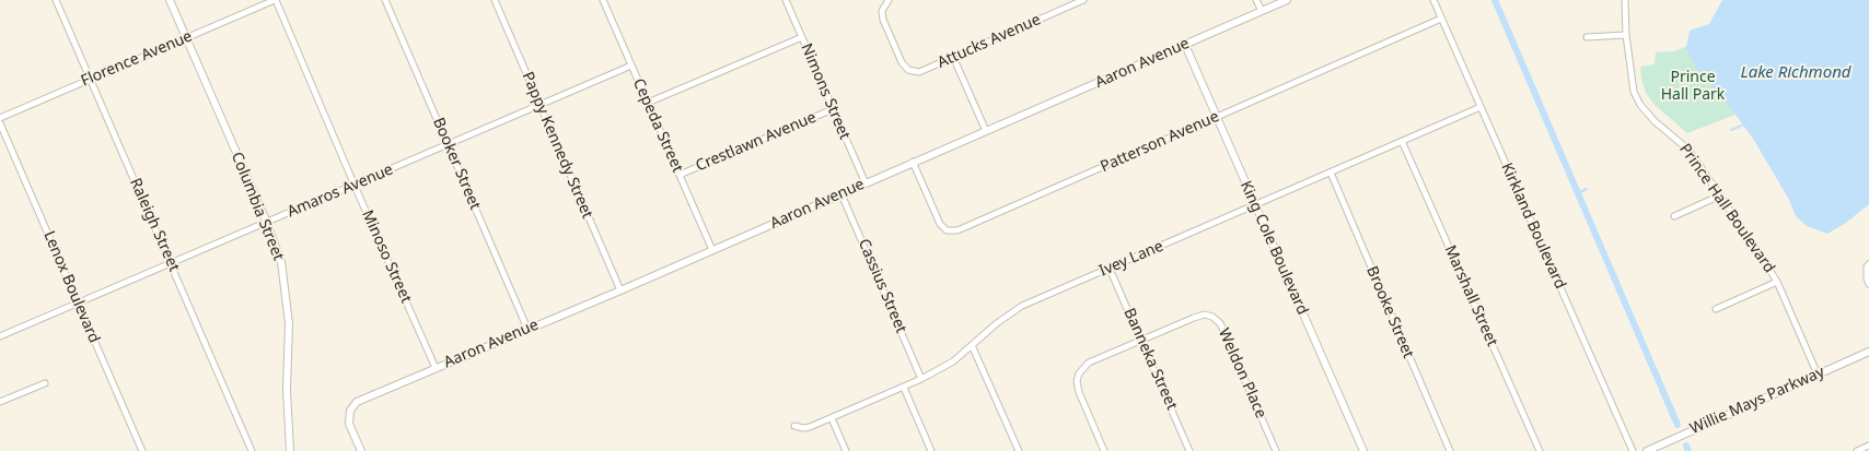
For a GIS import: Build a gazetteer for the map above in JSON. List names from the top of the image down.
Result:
{
  "streets": {
    "street": [
      "Attucks Avenue",
      "Florence Avenue",
      "Aaron Avenue",
      "Nimons Street",
      "Cepeda Street",
      "Crestlawn Avenue",
      "Patterson Avenue",
      "Pappy Kennedy Street",
      "Booker Street",
      "Amaros Avenue",
      "Columbia Street",
      "Prince Hall Boulevard",
      "Raleigh Street",
      "Kirkland Boulevard",
      "King Cole Boulevard",
      "Minoso Street",
      "Ivey Lane",
      "Cassius Street",
      "Lenox Boulevard",
      "Marshall Street",
      "Brooke Street",
      "Banneka Street",
      "Weldon Place",
      "Willie Mays Parkway"
    ]
  },
  "crossings": [
    ["Florence Avenue", "Columbia Street"],
    ["Florence Avenue", "Raleigh Street"],
    ["Florence Avenue", "Minoso Street"],
    ["Aaron Avenue", "Nimons Street"],
    ["Aaron Avenue", "Cepeda Street"],
    ["Aaron Avenue", "Patterson Avenue"],
    ["Aaron Avenue", "Pappy Kennedy Street"],
    ["Aaron Avenue", "Booker Street"],
    ["Aaron Avenue", "King Cole Boulevard"],
    ["Aaron Avenue", "Minoso Street"],
    ["Aaron Avenue", "Cassius Street"],
    ["Nimons Street", "Crestlawn Avenue"],
    ["Cepeda Street", "Crestlawn Avenue"],
    ["Cepeda Street", "Amaros Avenue"],
    ["Patterson Avenue", "Kirkland Boulevard"],
    ["Patterson Avenue", "King Cole Boulevard"],
    ["Pappy Kennedy Street", "Amaros Avenue"],
    ["Booker Street", "Amaros Avenue"],
    ["Amaros Avenue", "Columbia Street"],
    ["Amaros Avenue", "Raleigh Street"],
    ["Amaros Avenue", "Minoso Street"],
    ["Amaros Avenue", "Lenox Boulevard"],
    ["Prince Hall Boulevard", "Willie Mays Parkway"],
    ["Kirkland Boulevard", "Ivey Lane"],
    ["King Cole Boulevard", "Ivey Lane"],
    ["Ivey Lane", "Cassius Street"],
    ["Ivey Lane", "Marshall Street"],
    ["Ivey Lane", "Brooke Street"],
    ["Ivey Lane", "Banneka Street"],
    ["Banneka Street", "Weldon Place"]
  ],
  "water": ["Lake Richmond"],
  "parks": ["Prince Hall Park"]
}
